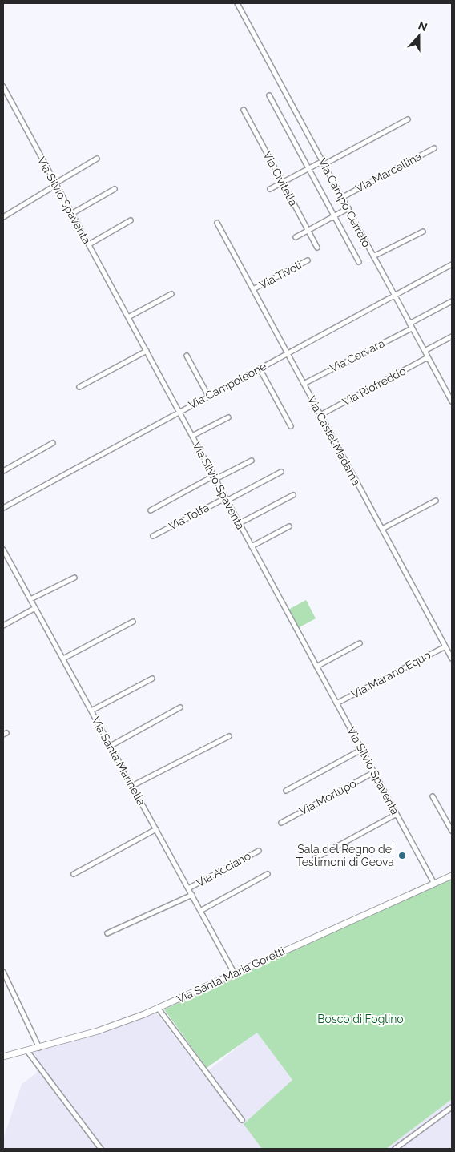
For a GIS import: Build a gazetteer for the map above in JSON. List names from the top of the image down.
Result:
{
  "streets": {
    "main road": ["Via Santa Maria Goretti"],
    "street": [
      "Via Marcellina",
      "Via Civitella",
      "Via Silvio Spaventa",
      "Via Campo Cerreto",
      "Via Tivoli",
      "Via Cervara",
      "Via Campoleone",
      "Via Riofreddo",
      "Via Castel Madama",
      "Via Tolfa",
      "Via Marano Equo",
      "Via Santa Marinella",
      "Via Morlupo",
      "Via Acciano"
    ]
  },
  "crossings": [
    ["Via Marcellina", "Via Campo Cerreto"],
    ["Via Silvio Spaventa", "Via Campoleone"],
    ["Via Silvio Spaventa", "Via Tolfa"],
    ["Via Silvio Spaventa", "Via Marano Equo"],
    ["Via Silvio Spaventa", "Via Morlupo"],
    ["Via Silvio Spaventa", "Via Santa Maria Goretti"],
    ["Via Campo Cerreto", "Via Cervara"],
    ["Via Campo Cerreto", "Via Campoleone"],
    ["Via Campo Cerreto", "Via Riofreddo"],
    ["Via Tivoli", "Via Castel Madama"],
    ["Via Cervara", "Via Castel Madama"],
    ["Via Campoleone", "Via Castel Madama"],
    ["Via Riofreddo", "Via Castel Madama"],
    ["Via Castel Madama", "Via Marano Equo"],
    ["Via Santa Marinella", "Via Acciano"],
    ["Via Santa Marinella", "Via Santa Maria Goretti"]
  ],
  "parks": ["Bosco di Foglino"],
  "places": ["Sala del Regno dei Testimoni di Geova"],
  "north": "top"
}
